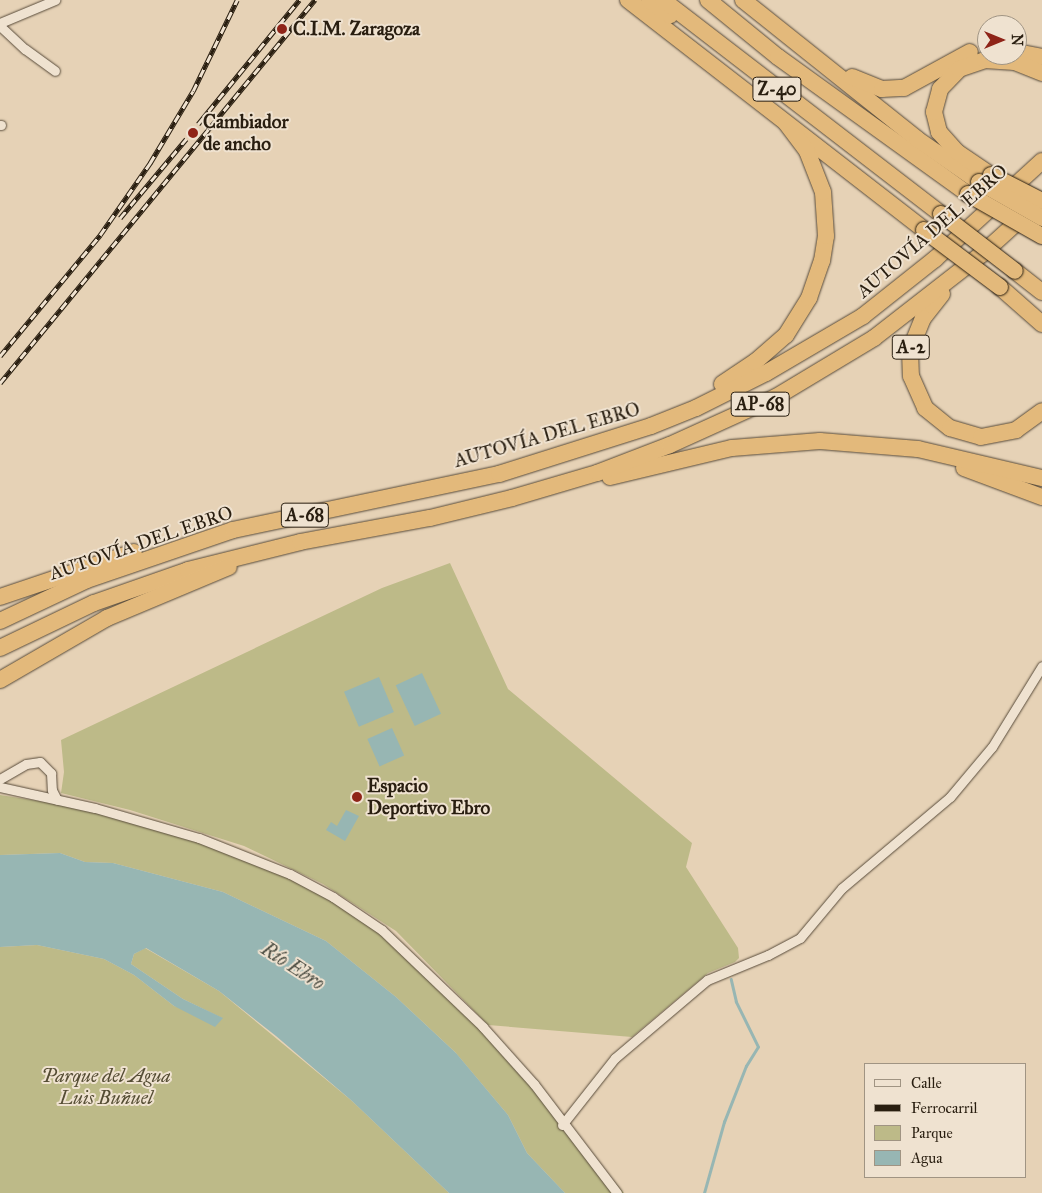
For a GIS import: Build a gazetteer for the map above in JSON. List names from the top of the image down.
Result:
{
  "streets": {
    "highway": [
      "Z-40",
      "AUTOVÍA DEL EBRO",
      "A-2",
      "AP-68",
      "A-68"
    ]
  },
  "crossings": [
    ["A-2", "AP-68"],
    ["AP-68", "A-68"]
  ],
  "water": ["Río Ebro"],
  "parks": ["Parque del Agua Luis Buñuel"],
  "places": ["C.I.M. Zaragoza", "Cambiador de ancho", "Espacio Deportivo Ebro"],
  "legend": [
    "Calle",
    "Ferrocarril",
    "Parque",
    "Agua"
  ],
  "north": "right"
}
